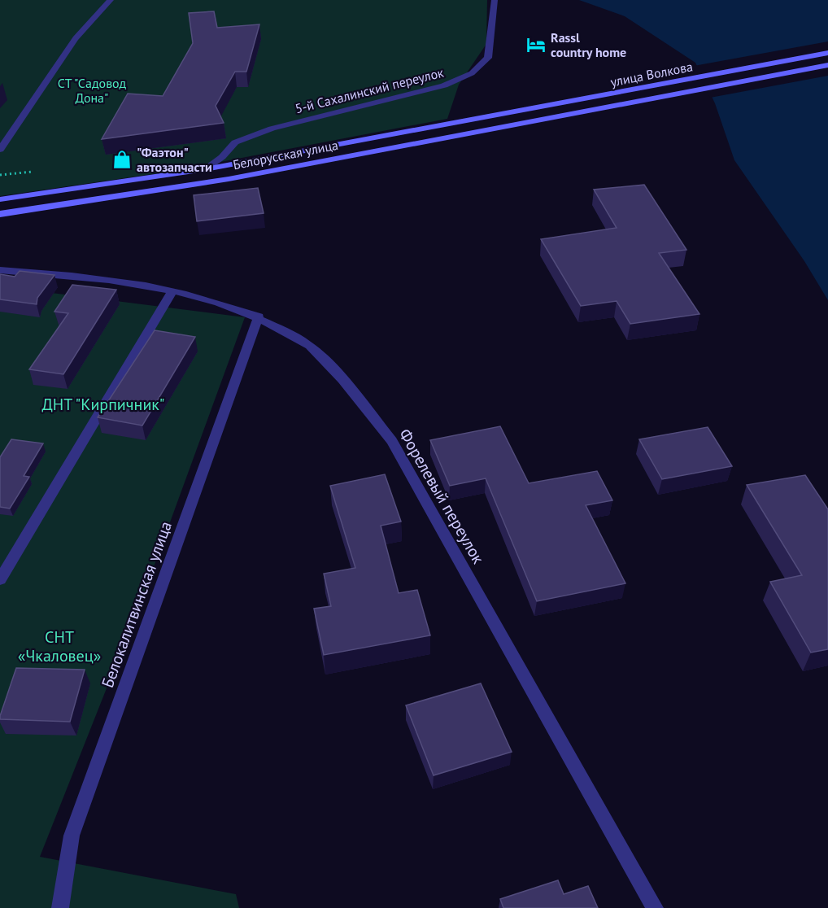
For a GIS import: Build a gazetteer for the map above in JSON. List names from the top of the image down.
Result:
{
  "streets": {
    "main road": ["улица Волкова", "Белорусская улица"],
    "street": ["5-й Сахалинский переулок", "Форелевый переулок", "Белокалитвинская улица"]
  },
  "crossings": [
    ["улица Волкова", "Белорусская улица"],
    ["5-й Сахалинский переулок", "Белорусская улица"],
    ["Форелевый переулок", "Белокалитвинская улица"]
  ],
  "parks": ["СТ \"Садовод Дона\"", "ДНТ \"Кирпичник\"", "СНТ «Чкаловец»"],
  "places": {
    "hotel": ["Rassl country home"],
    "shop": ["\"Фаэтон\" автозапчасти"]
  }
}
